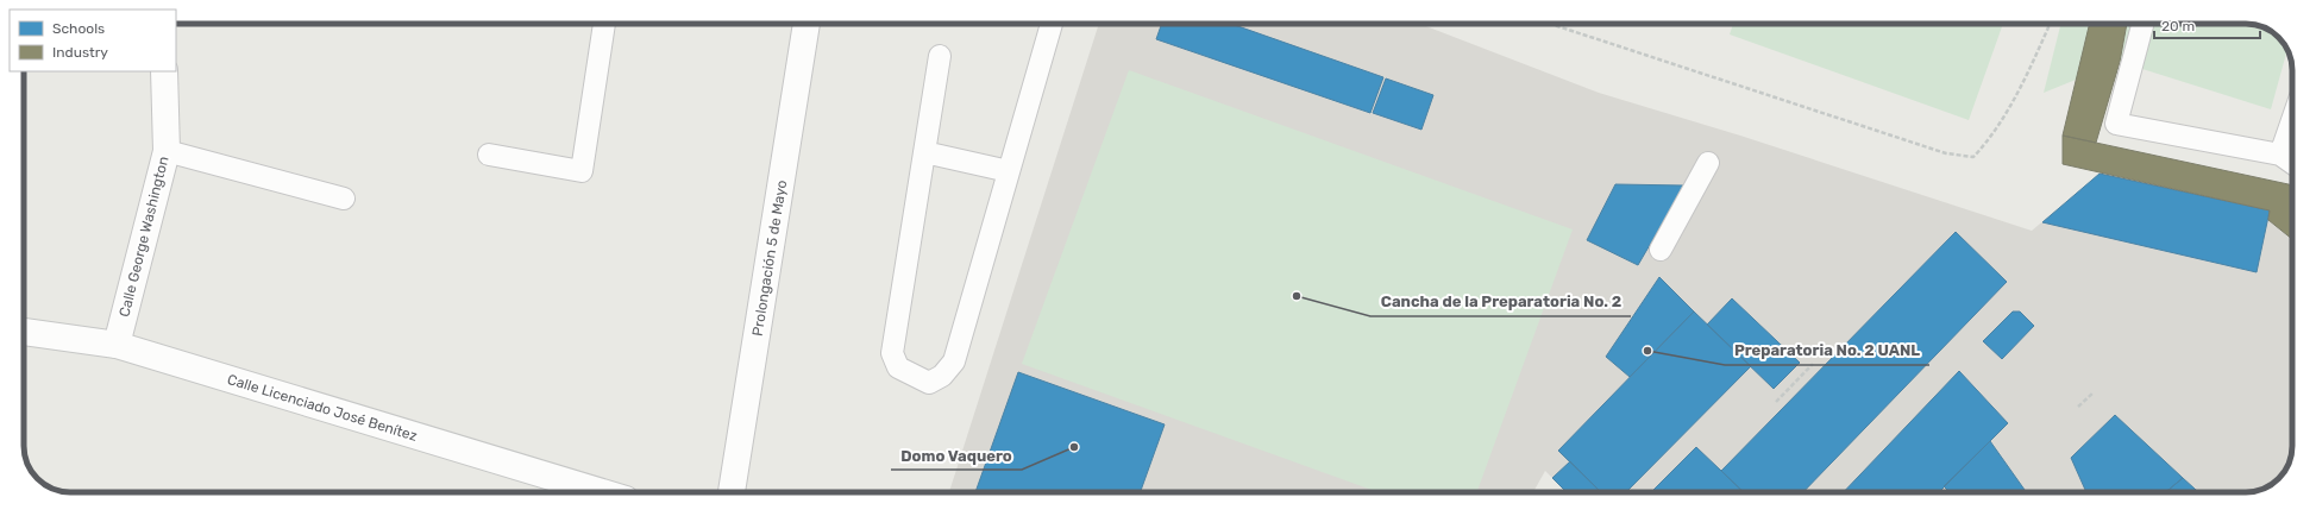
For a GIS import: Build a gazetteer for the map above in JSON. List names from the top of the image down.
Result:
{
  "streets": {
    "street": ["Calle George Washington", "Prolongación 5 de Mayo", "Calle Licenciado José Benítez"]
  },
  "crossings": [
    ["Calle George Washington", "Calle Licenciado José Benítez"]
  ],
  "places": ["Cancha de la Preparatoria No. 2", "Preparatoria No. 2 UANL", "Domo Vaquero"],
  "legend": ["Schools", "Industry"],
  "scale_bar": "20 m"
}
